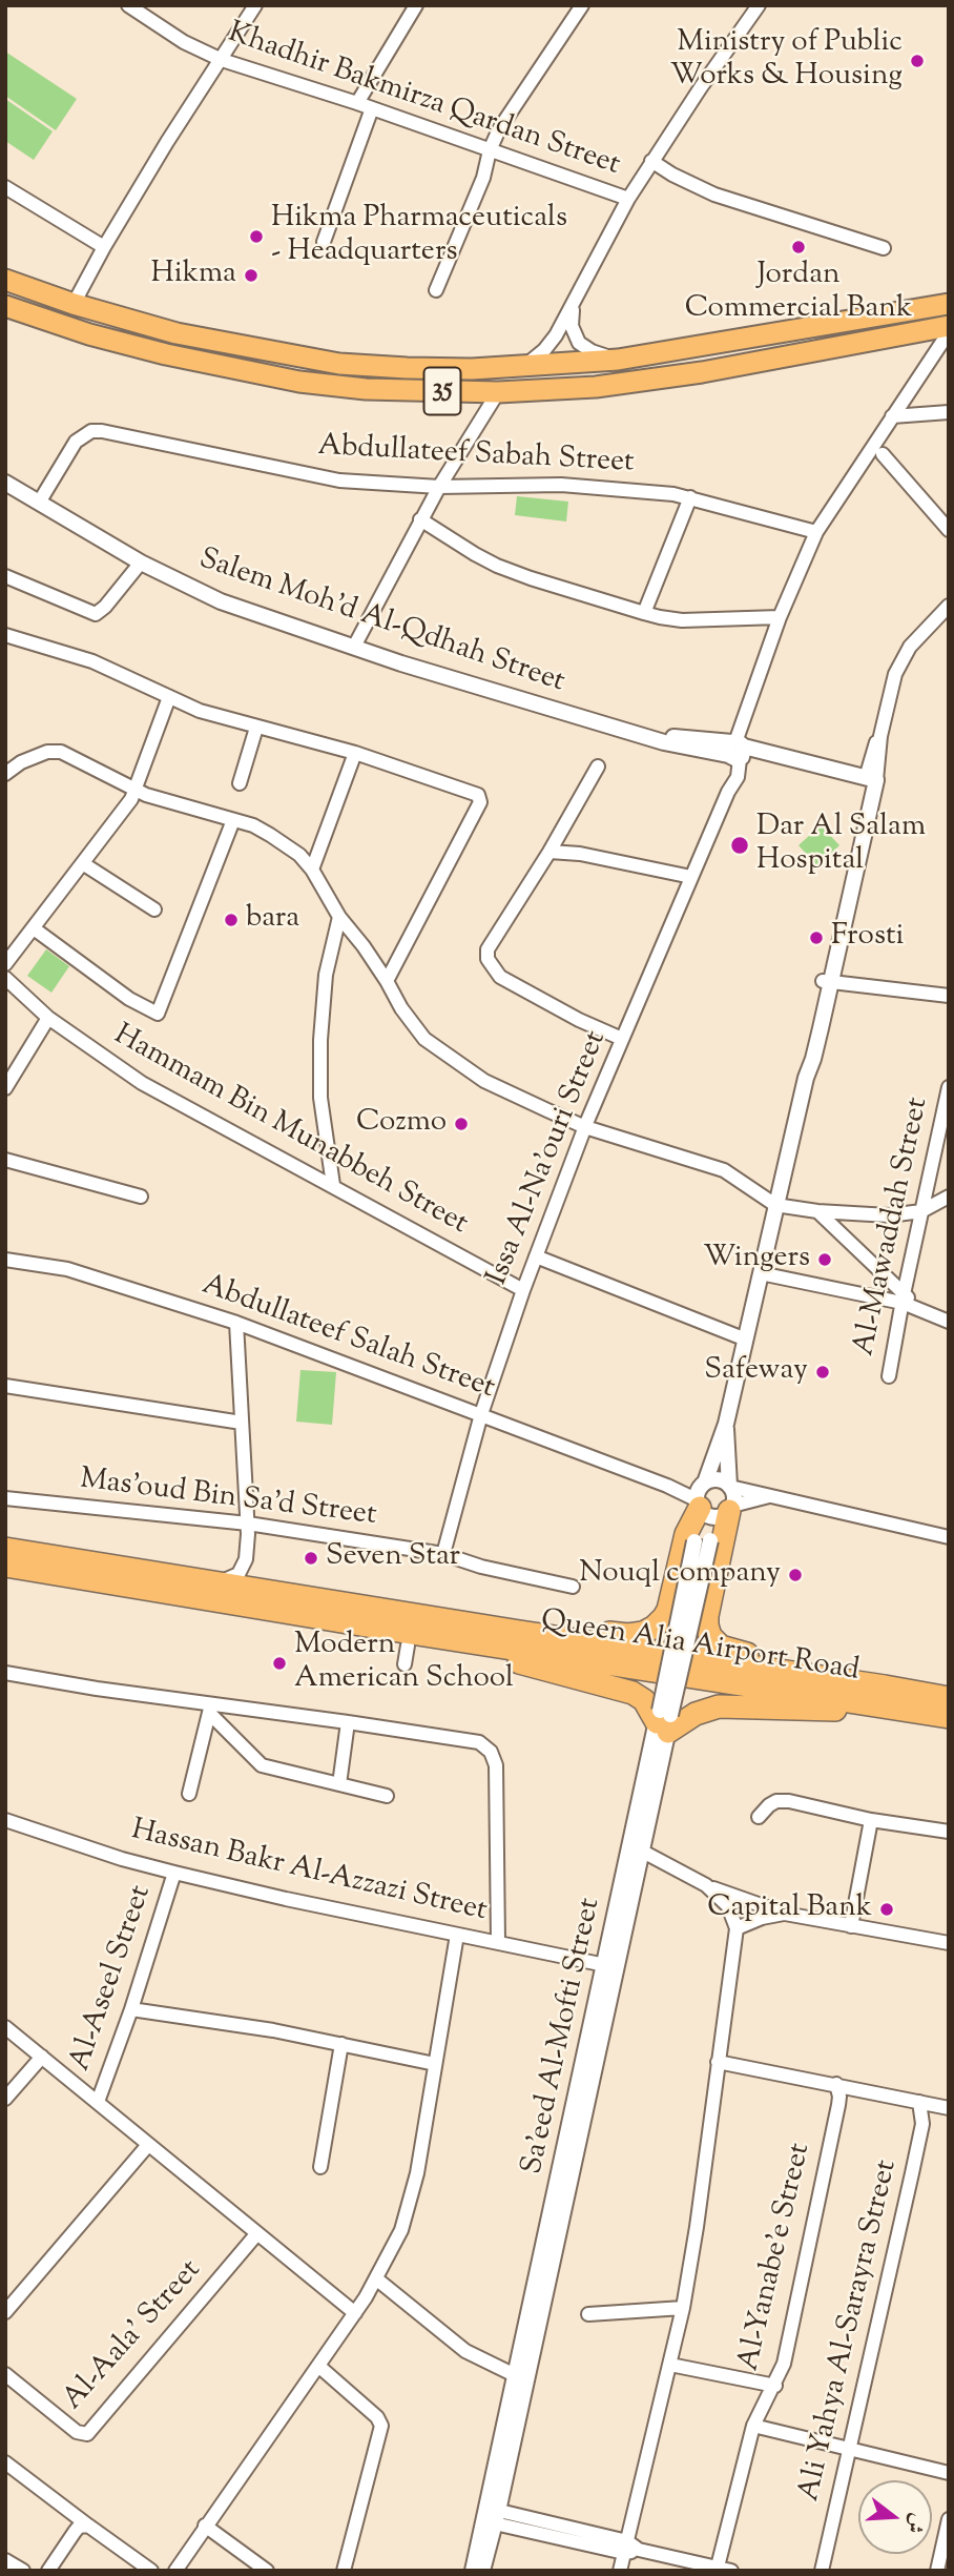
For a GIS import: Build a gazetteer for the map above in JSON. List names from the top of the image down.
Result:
{
  "streets": {
    "highway": ["35", "Queen Alia Airport Road"],
    "street": [
      "Khadhir Bakmirza Qardan Street",
      "Abdullateef Sabah Street",
      "Salem Moh'd Al-Qdhah Street",
      "Hammam Bin Munabbeh Street",
      "Issa Al-Na'ouri Street",
      "Al-Mawaddah Street",
      "Abdullateef Salah Street",
      "Mas'oud Bin Sa'd Street",
      "Hassan Bakr Al-Azzazi Street",
      "Al-Aseel Street",
      "Sa’eed Al-Mofti Street",
      "Al-Yanabe'e Street",
      "Ali Yahya Al-Sarayra Street",
      "Al-Aala' Street"
    ]
  },
  "crossings": [
    ["Abdullateef Sabah Street", "Salem Moh'd Al-Qdhah Street"],
    ["Abdullateef Sabah Street", "Issa Al-Na'ouri Street"],
    ["Salem Moh'd Al-Qdhah Street", "Issa Al-Na'ouri Street"],
    ["Hammam Bin Munabbeh Street", "Issa Al-Na'ouri Street"],
    ["Issa Al-Na'ouri Street", "Abdullateef Salah Street"],
    ["Issa Al-Na'ouri Street", "Mas'oud Bin Sa'd Street"],
    ["Abdullateef Salah Street", "Sa’eed Al-Mofti Street"],
    ["Hassan Bakr Al-Azzazi Street", "Al-Aseel Street"],
    ["Hassan Bakr Al-Azzazi Street", "Sa’eed Al-Mofti Street"]
  ],
  "places": [
    "Ministry of Public Works & Housing",
    "Hikma Pharmaceuticals - Headquarters",
    "Jordan Commercial Bank",
    "Hikma",
    "Dar Al Salam Hospital",
    "bara",
    "Frosti",
    "Cozmo",
    "Wingers",
    "Safeway",
    "Seven Star",
    "Nouql company",
    "Modern American School",
    "Capital Bank"
  ],
  "north": "right"
}
